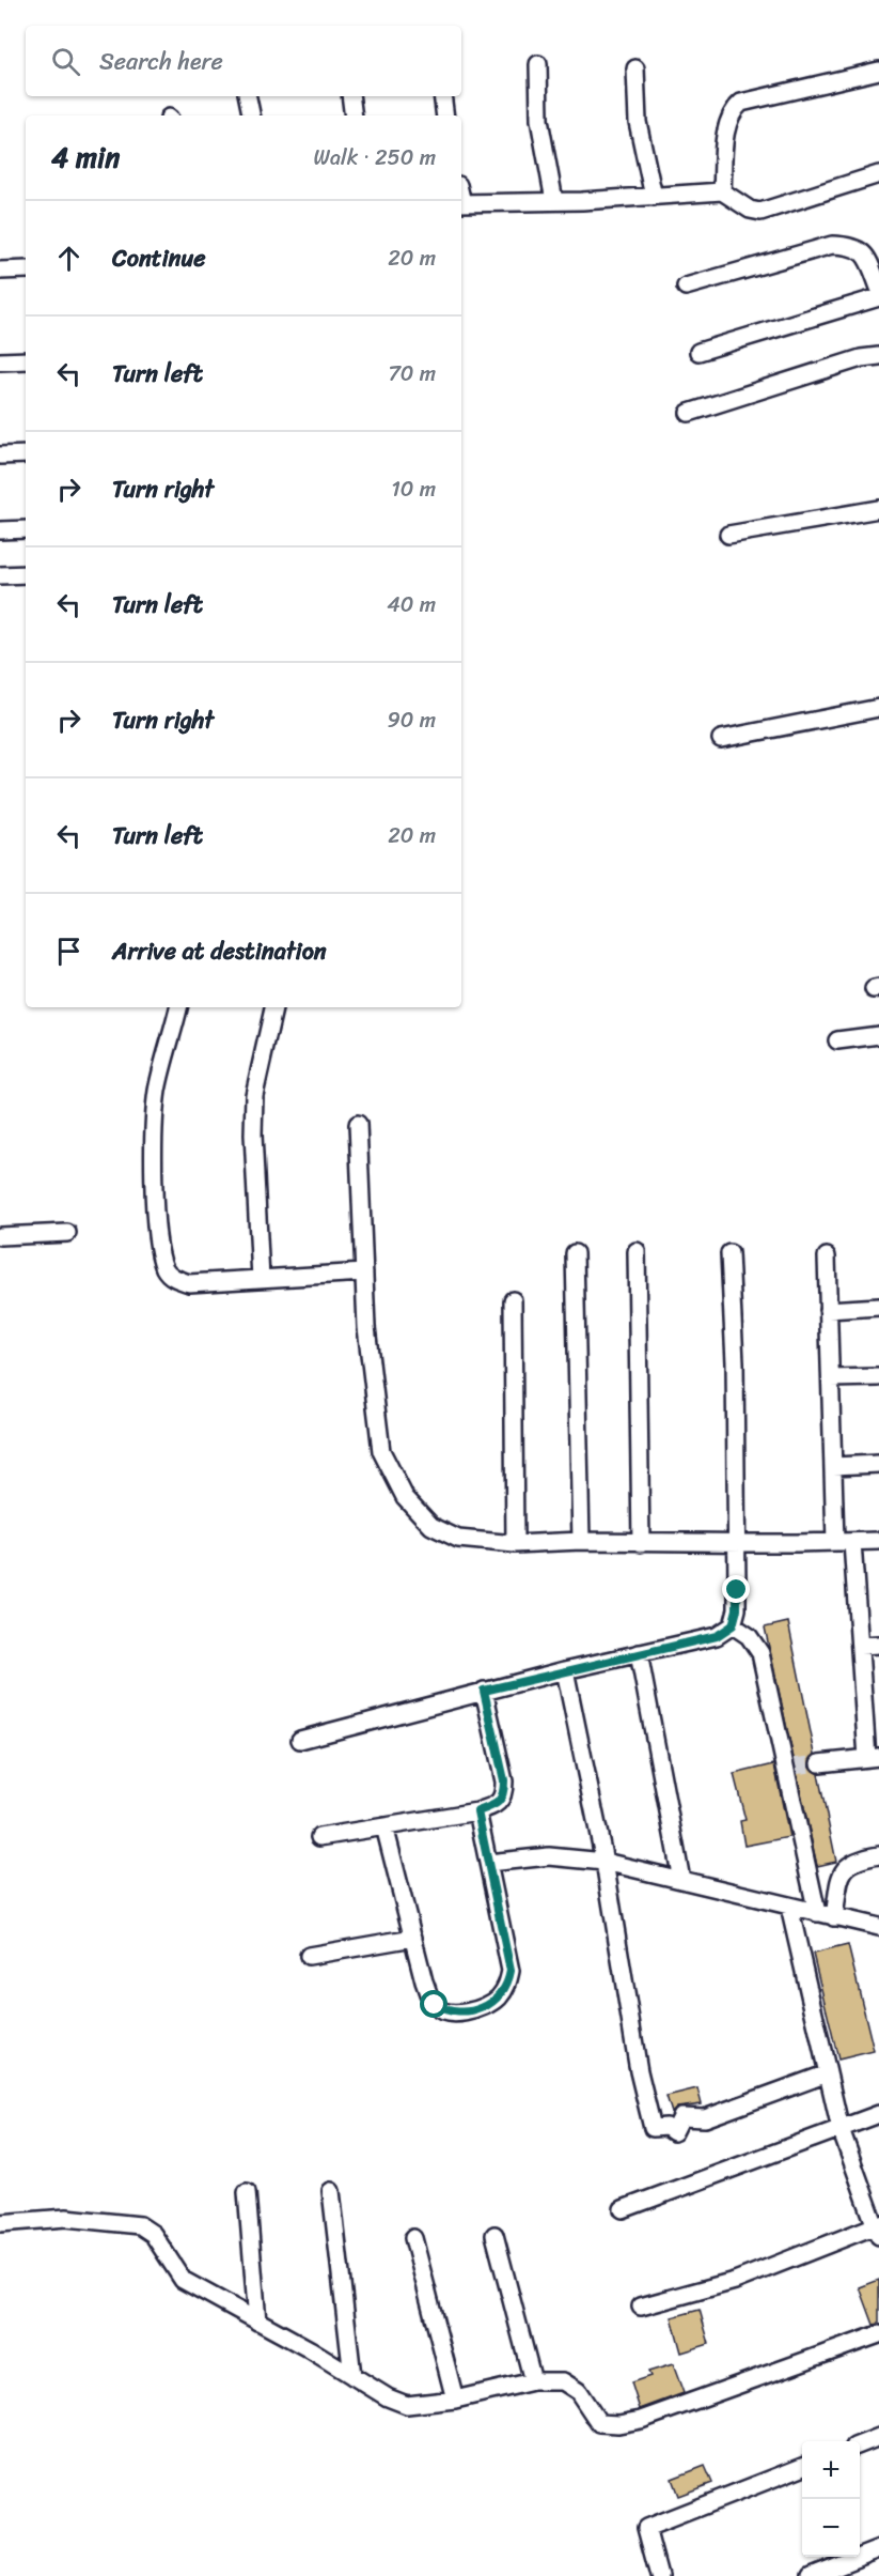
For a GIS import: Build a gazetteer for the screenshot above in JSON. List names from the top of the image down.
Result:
{
  "page": {
    "search": "Search here",
    "heading": ["4 min", "Walk · 250 m"],
    "list": [
      ["Continue", "20 m"],
      ["Turn left", "70 m"],
      ["Turn right", "10 m"],
      ["Turn left", "40 m"],
      ["Turn right", "90 m"],
      ["Turn left", "20 m"],
      "Arrive at destination"
    ],
    "map_buttons": ["+", "−"]
  }
}
